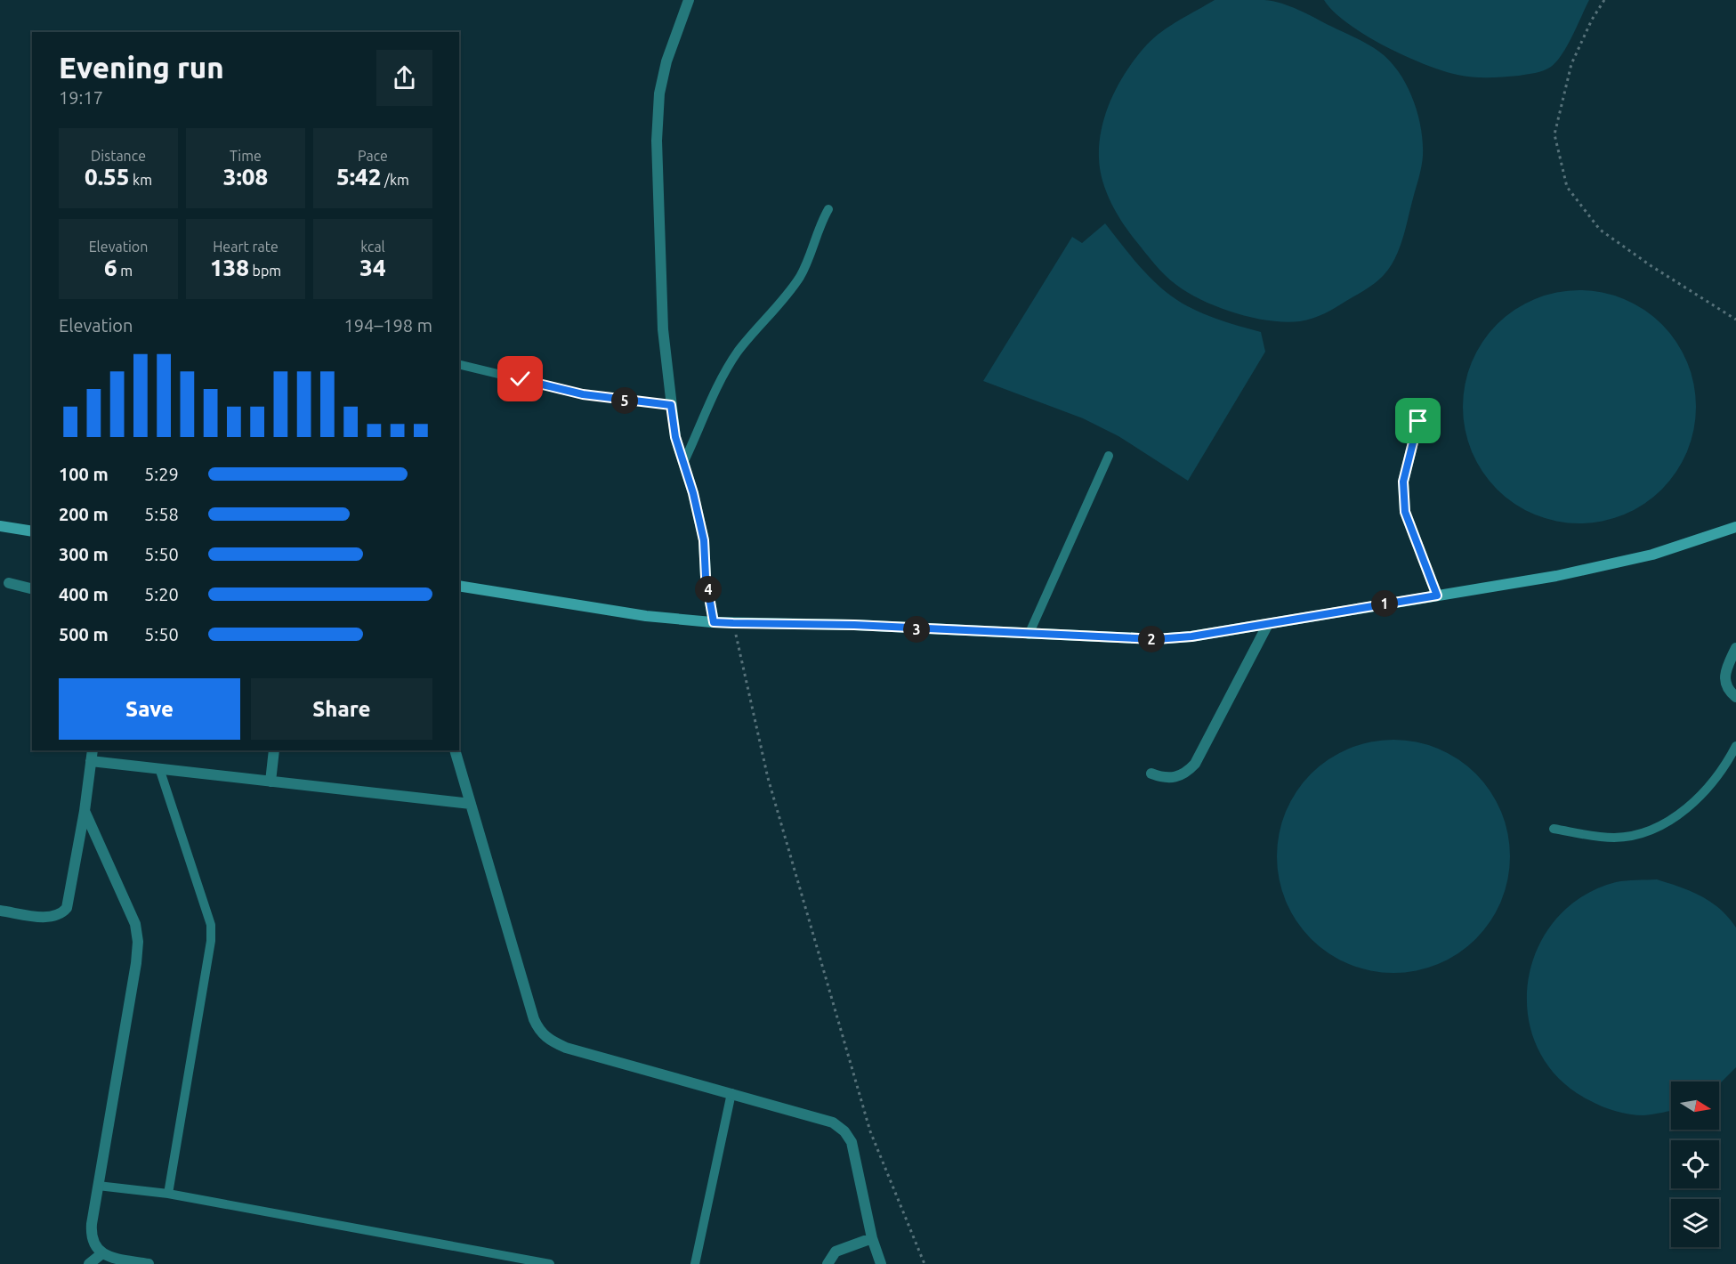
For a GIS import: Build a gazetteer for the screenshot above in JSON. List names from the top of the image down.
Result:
{
  "north": "right",
  "page": {
    "heading": ["Evening run", "19:17"],
    "stats": [
      ["Distance", "0.55 km"],
      ["Time", "3:08"],
      ["Pace", "5:42 /km"],
      ["Elevation", "6 m"],
      ["Heart rate", "138 bpm"],
      ["kcal", "34"]
    ],
    "chart": ["Elevation", "194–198 m"],
    "pins": [
      "5",
      "4",
      "1",
      "3",
      "2"
    ],
    "list": [
      {
        "name": "100 m",
        "note": "5:29"
      },
      {
        "name": "200 m",
        "note": "5:58"
      },
      {
        "name": "300 m",
        "note": "5:50"
      },
      {
        "name": "400 m",
        "note": "5:20"
      },
      {
        "name": "500 m",
        "note": "5:50"
      }
    ],
    "buttons": ["Save", "Share"]
  }
}
